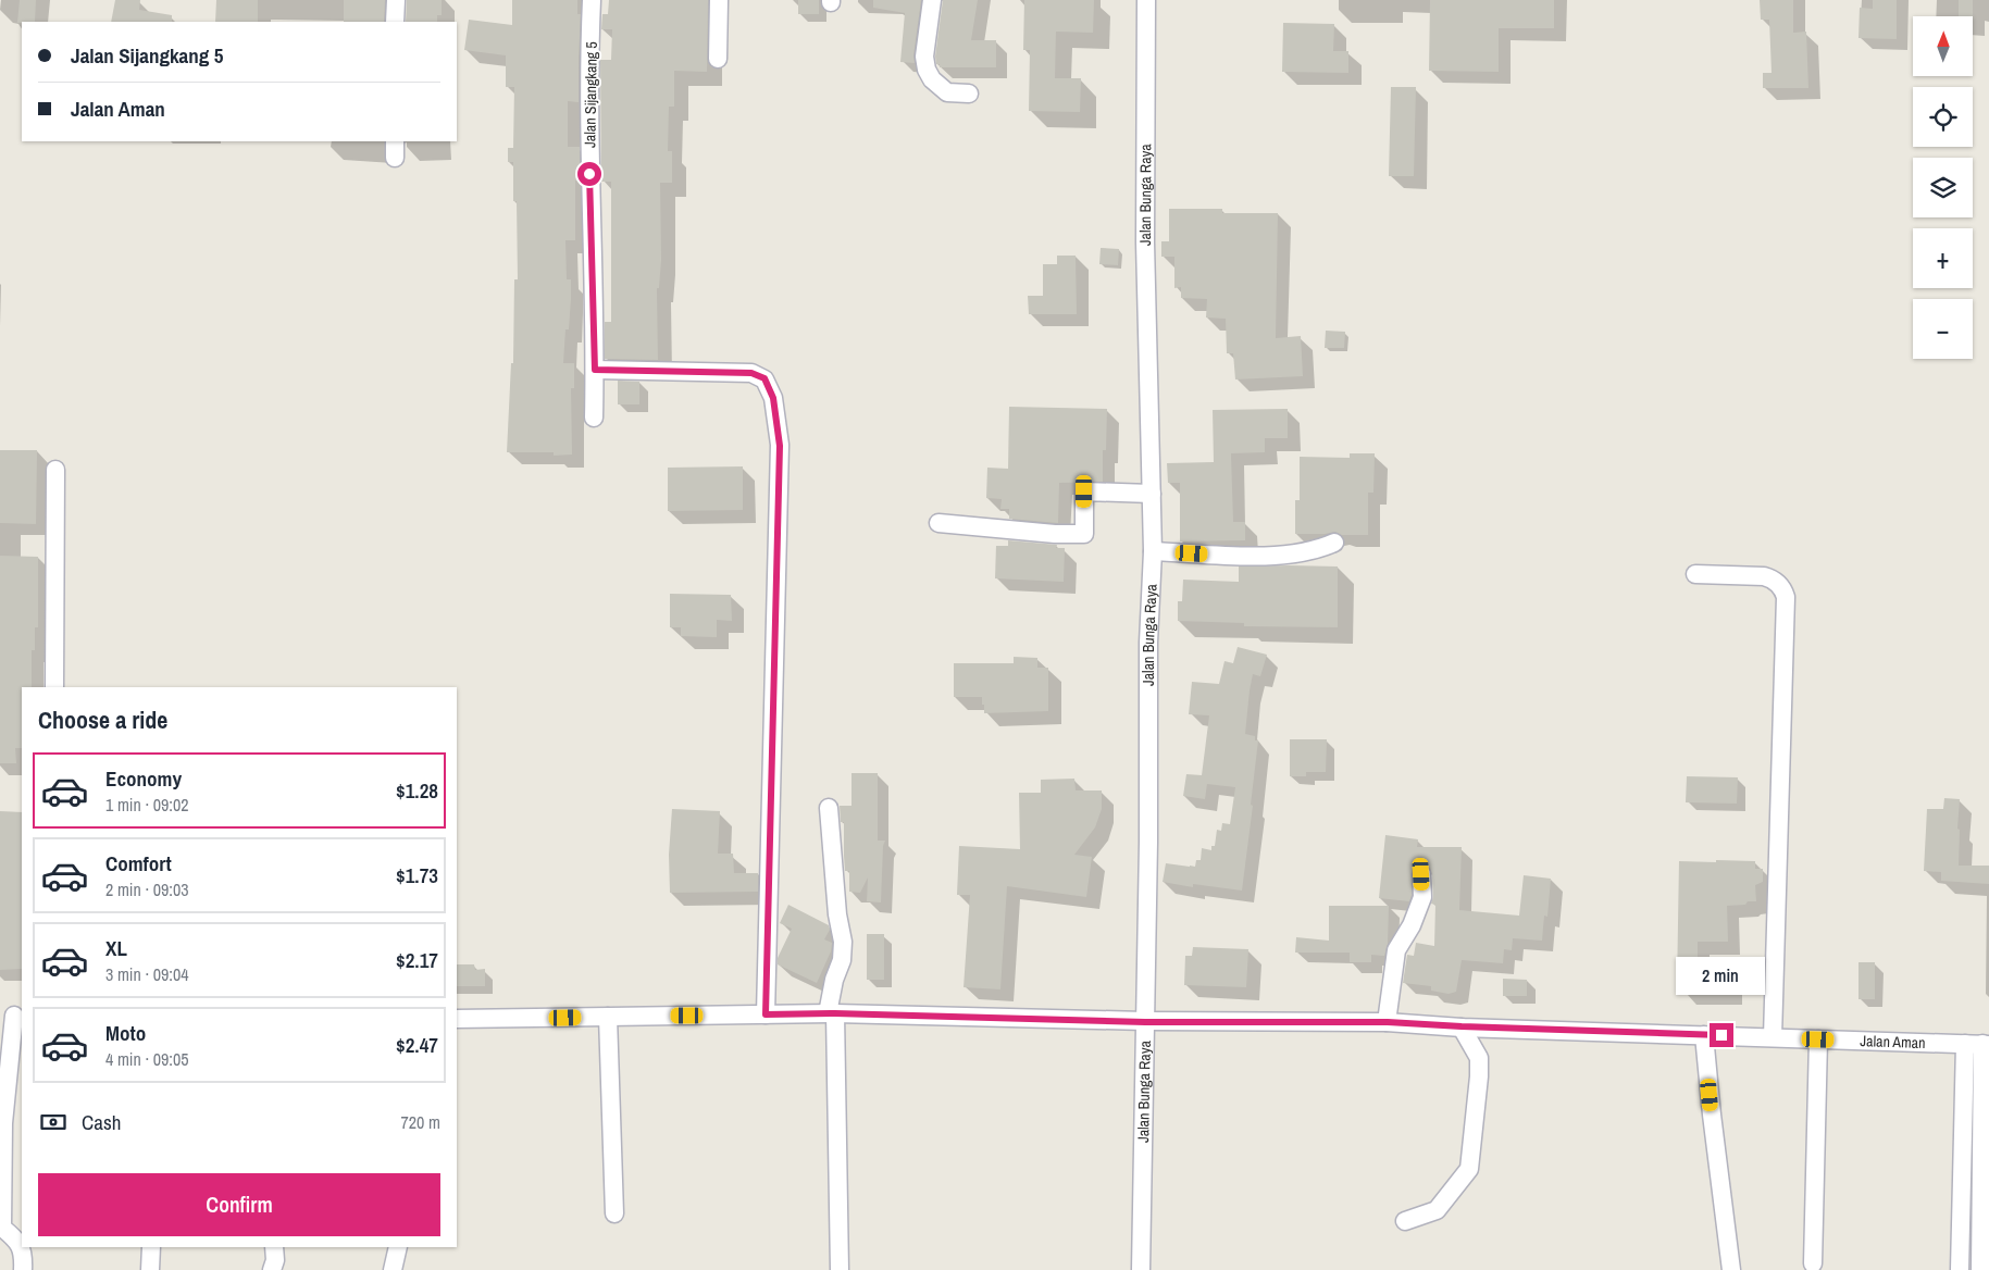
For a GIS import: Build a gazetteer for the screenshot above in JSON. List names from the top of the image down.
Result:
{
  "streets": {
    "street": ["Jalan Sijangkang 5", "Jalan Bunga Raya", "Jalan Aman"]
  },
  "crossings": [
    ["Jalan Bunga Raya", "Jalan Aman"]
  ],
  "north": "top",
  "page": {
    "map_buttons": ["+", "−"],
    "banner": ["Jalan Sijangkang 5", "Jalan Aman"],
    "heading": "Choose a ride",
    "list": [
      {
        "name": "Economy",
        "note": "1 min · 09:02",
        "value": "$1.28"
      },
      {
        "name": "Comfort",
        "note": "2 min · 09:03",
        "value": "$1.73"
      },
      {
        "name": "XL",
        "note": "3 min · 09:04",
        "value": "$2.17"
      },
      {
        "name": "Moto",
        "note": "4 min · 09:05",
        "value": "$2.47"
      }
    ],
    "bubble": "2 min",
    "pay": ["Cash", "720 m"],
    "buttons": "Confirm"
  }
}
